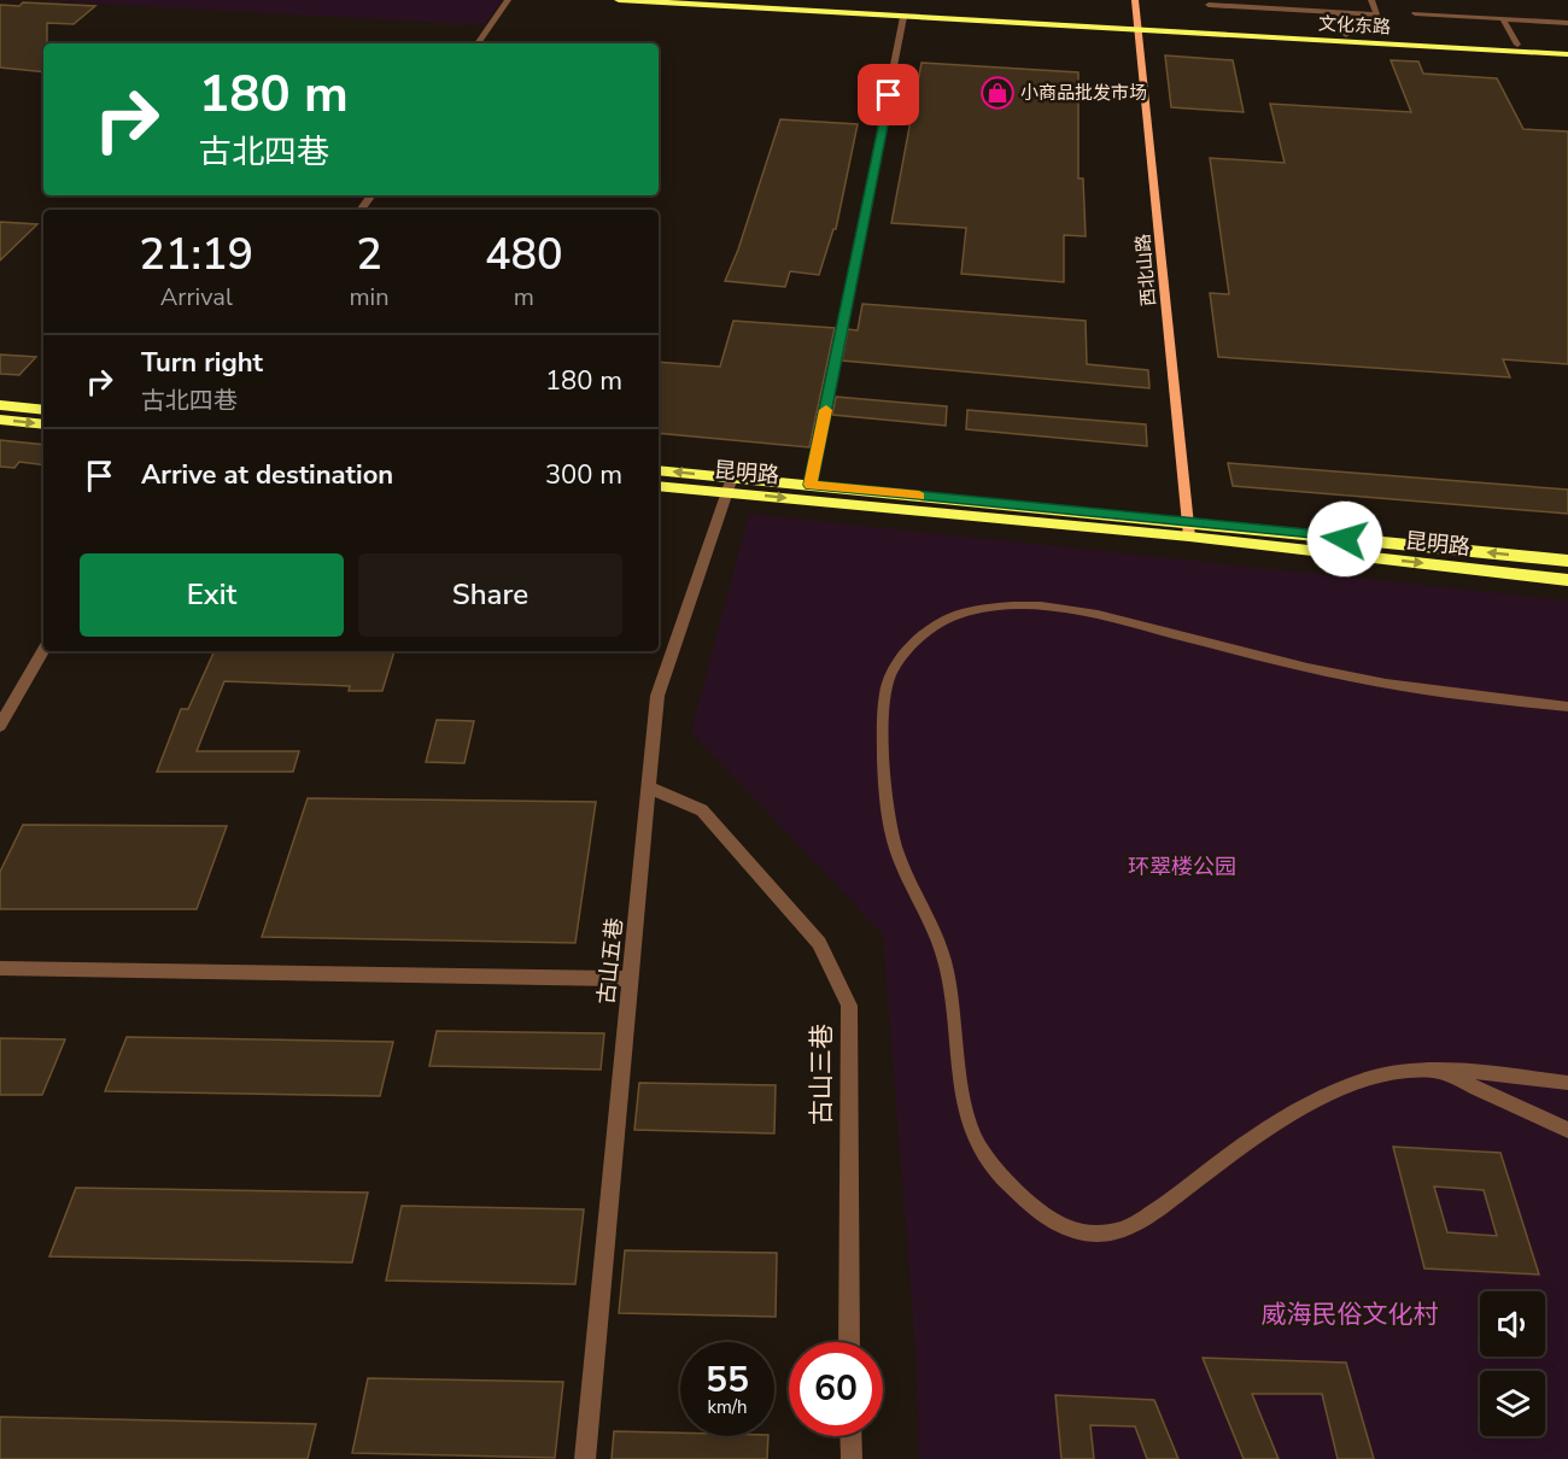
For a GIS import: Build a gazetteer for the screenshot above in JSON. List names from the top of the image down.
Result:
{
  "streets": {
    "main road": ["文化东路", "西北山路", "昆明路"],
    "street": ["古山五巷", "古山三巷"]
  },
  "crossings": [
    ["文化东路", "西北山路"],
    ["西北山路", "昆明路"],
    ["昆明路", "古山五巷"],
    ["古山五巷", "古山三巷"]
  ],
  "parks": ["环翠楼公园", "威海民俗文化村"],
  "places": {
    "shop": ["小商品批发市场"]
  },
  "page": {
    "turn": ["180 m", "古北四巷"],
    "eta": [
      "21:19",
      "Arrival",
      "2",
      "min",
      "480",
      "m"
    ],
    "list": [
      {
        "name": "Turn right",
        "note": "古北四巷",
        "value": "180 m"
      },
      {
        "name": "Arrive at destination",
        "value": "300 m"
      }
    ],
    "buttons": ["Exit", "Share"],
    "speed": "55 km/h",
    "limit": "60"
  }
}
